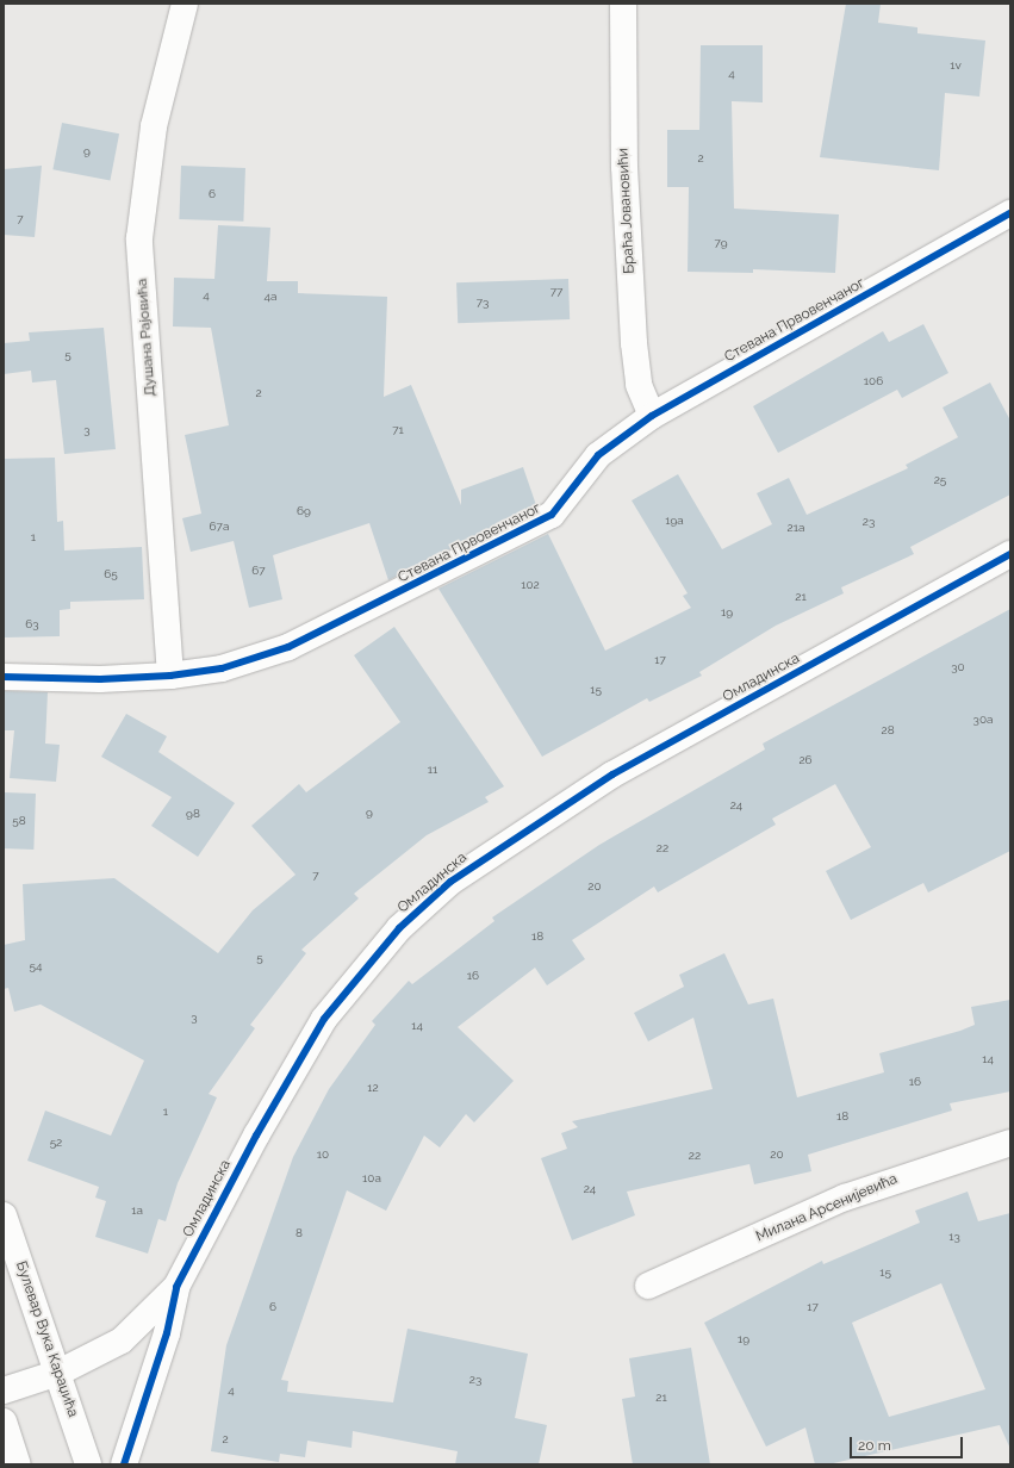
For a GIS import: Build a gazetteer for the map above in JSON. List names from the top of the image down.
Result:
{
  "streets": {
    "street": [
      "Браћа Јовановићи",
      "Стевана Првовенчаног",
      "Душана Рајовића",
      "Омладинска",
      "Милана Арсенијевића",
      "Булевар Вука Караџића"
    ]
  },
  "crossings": [
    ["Браћа Јовановићи", "Стевана Првовенчаног"],
    ["Стевана Првовенчаног", "Душана Рајовића"]
  ],
  "house_numbers": [
    "1v",
    "4",
    "9",
    "2",
    "6",
    "7",
    "79",
    "77",
    "4",
    "4a",
    "73",
    "5",
    "106",
    "2",
    "3",
    "71",
    "25",
    "69",
    "19a",
    "23",
    "67a",
    "21a",
    "1",
    "67",
    "65",
    "102",
    "21",
    "19",
    "63",
    "17",
    "30",
    "15",
    "30a",
    "28",
    "26",
    "11",
    "24",
    "9",
    "98",
    "58",
    "22",
    "7",
    "20",
    "18",
    "5",
    "54",
    "16",
    "3",
    "14",
    "14",
    "16",
    "12",
    "1",
    "18",
    "52",
    "10",
    "20",
    "22",
    "10a",
    "24",
    "1a",
    "8",
    "13",
    "15",
    "6",
    "17",
    "19",
    "23",
    "4",
    "21",
    "2"
  ],
  "scale_bar": "20 m"
}
